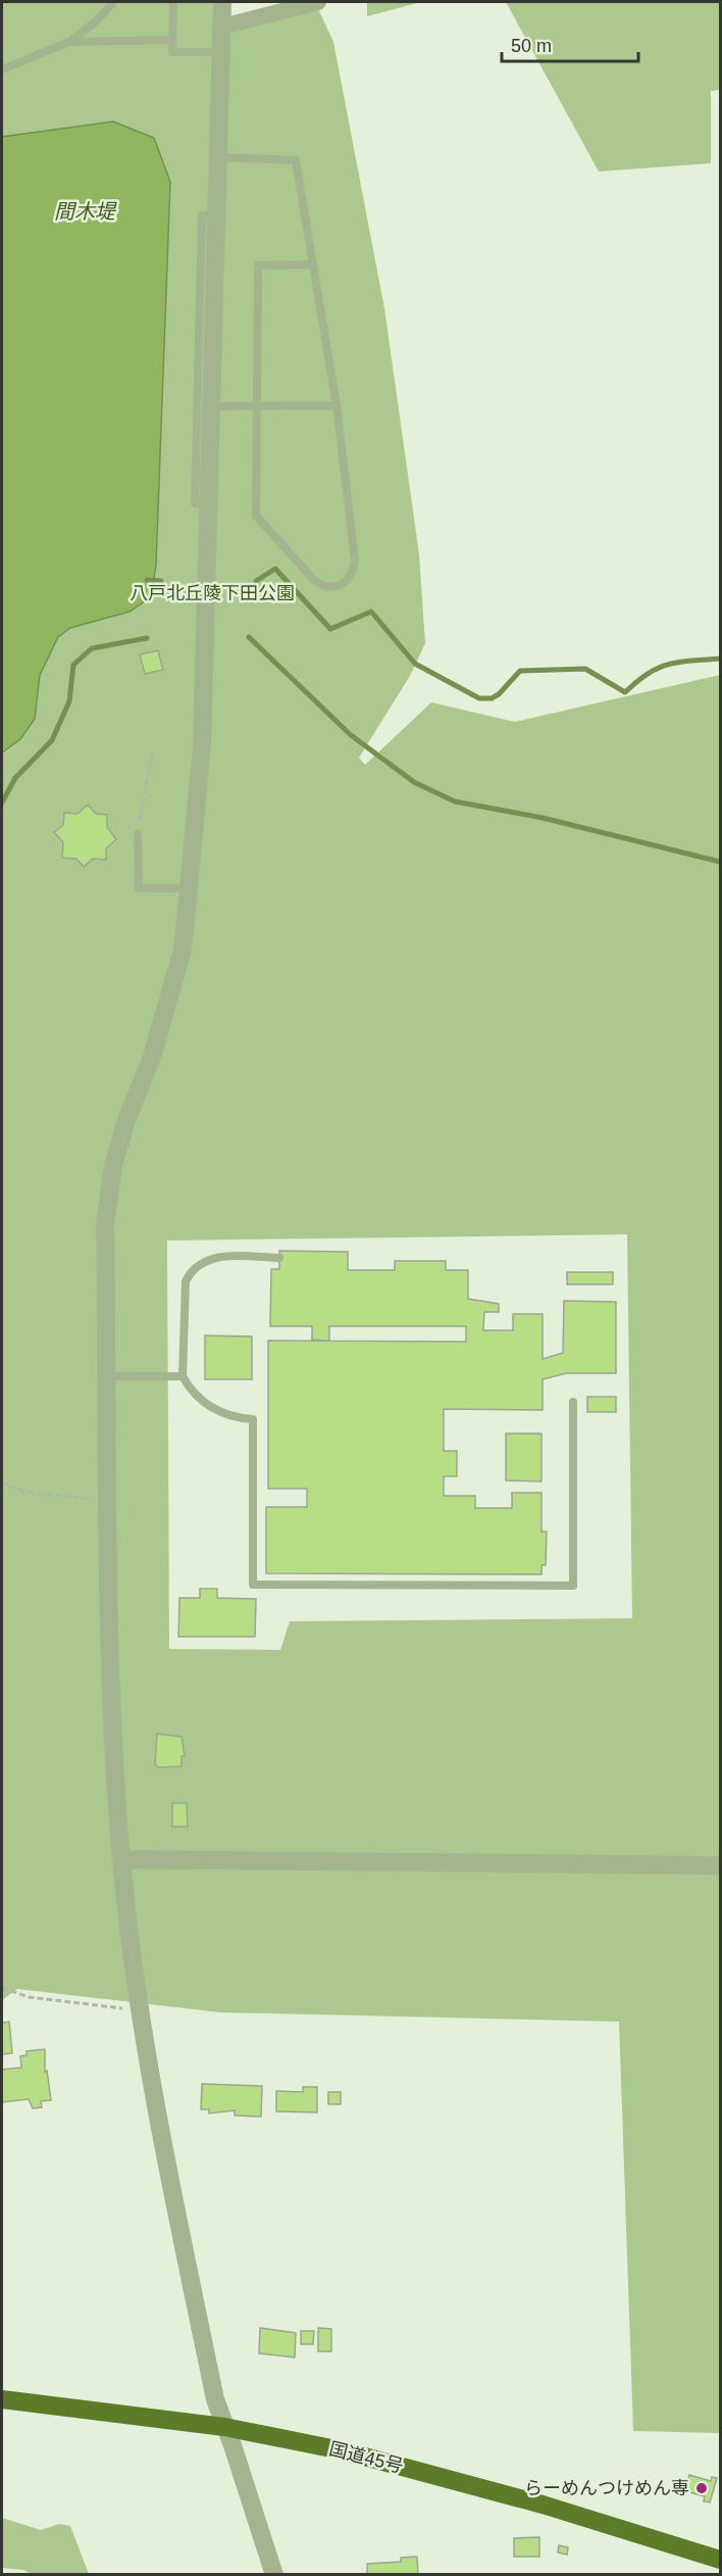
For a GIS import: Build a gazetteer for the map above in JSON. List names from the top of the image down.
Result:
{
  "streets": {
    "highway": ["国道45号"]
  },
  "water": ["間木堤"],
  "parks": ["八戸北丘陵下田公園"],
  "places": ["らーめんつけめん専"],
  "scale_bar": "50 m"
}
